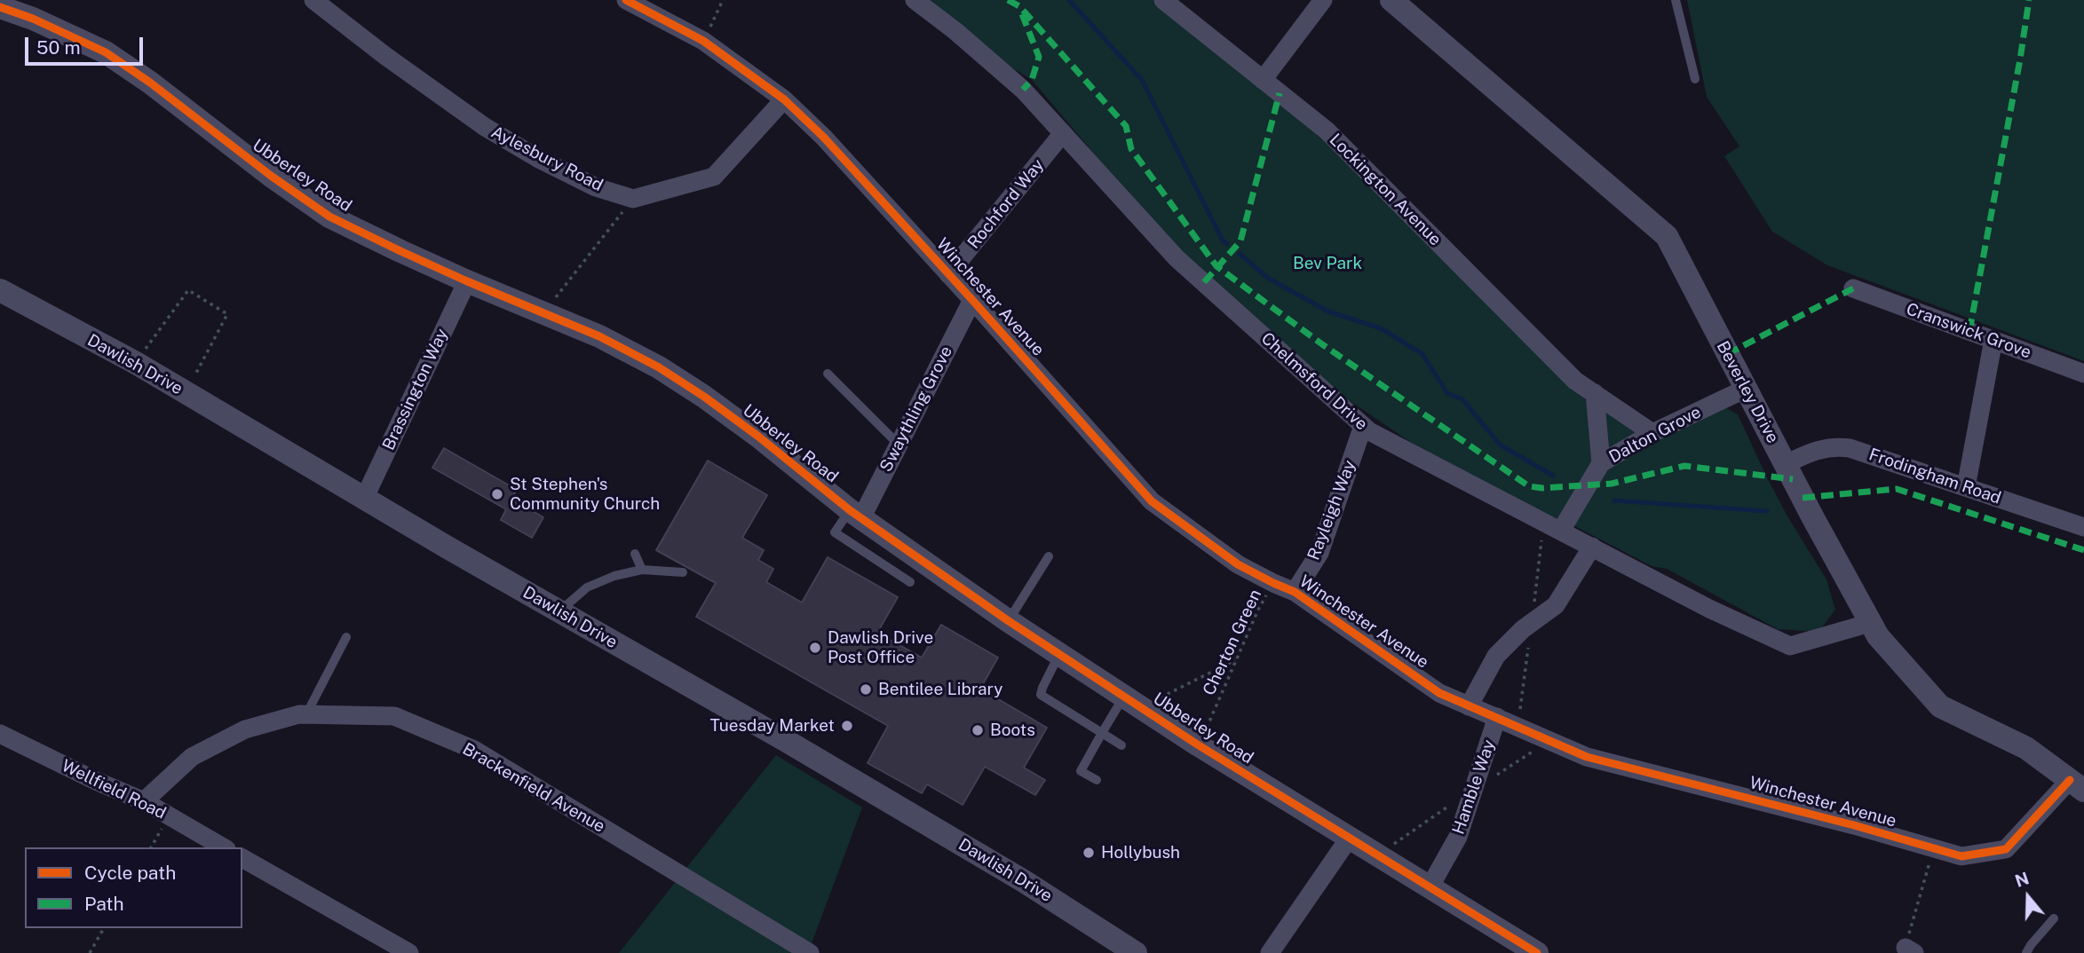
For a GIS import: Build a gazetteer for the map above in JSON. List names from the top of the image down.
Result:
{
  "streets": {
    "street": [
      "Aylesbury Road",
      "Ubberley Road",
      "Lockington Avenue",
      "Rochford Way",
      "Winchester Avenue",
      "Cranswick Grove",
      "Dawlish Drive",
      "Chelmsford Drive",
      "Brassington Way",
      "Beverley Drive",
      "Swaythling Grove",
      "Dalton Grove",
      "Frodingham Road",
      "Rayleigh Way",
      "Hamble Way",
      "Brackenfield Avenue",
      "Wellfield Road"
    ],
    "path": ["Cherton Green"]
  },
  "crossings": [
    ["Ubberley Road", "Brassington Way"],
    ["Ubberley Road", "Swaythling Grove"],
    ["Ubberley Road", "Cherton Green"],
    ["Ubberley Road", "Hamble Way"],
    ["Lockington Avenue", "Dalton Grove"],
    ["Rochford Way", "Winchester Avenue"],
    ["Rochford Way", "Chelmsford Drive"],
    ["Winchester Avenue", "Beverley Drive"],
    ["Winchester Avenue", "Swaythling Grove"],
    ["Winchester Avenue", "Rayleigh Way"],
    ["Winchester Avenue", "Cherton Green"],
    ["Winchester Avenue", "Hamble Way"],
    ["Dawlish Drive", "Brassington Way"],
    ["Chelmsford Drive", "Beverley Drive"],
    ["Chelmsford Drive", "Dalton Grove"],
    ["Chelmsford Drive", "Rayleigh Way"],
    ["Beverley Drive", "Dalton Grove"],
    ["Beverley Drive", "Frodingham Road"],
    ["Brackenfield Avenue", "Wellfield Road"]
  ],
  "parks": ["Bev Park"],
  "places": [
    "St Stephen's Community Church",
    "Dawlish Drive Post Office",
    "Bentilee Library",
    "Tuesday Market",
    "Boots",
    "Hollybush"
  ],
  "legend": ["Cycle path", "Path"],
  "scale_bar": "50 m",
  "north": "top"
}
